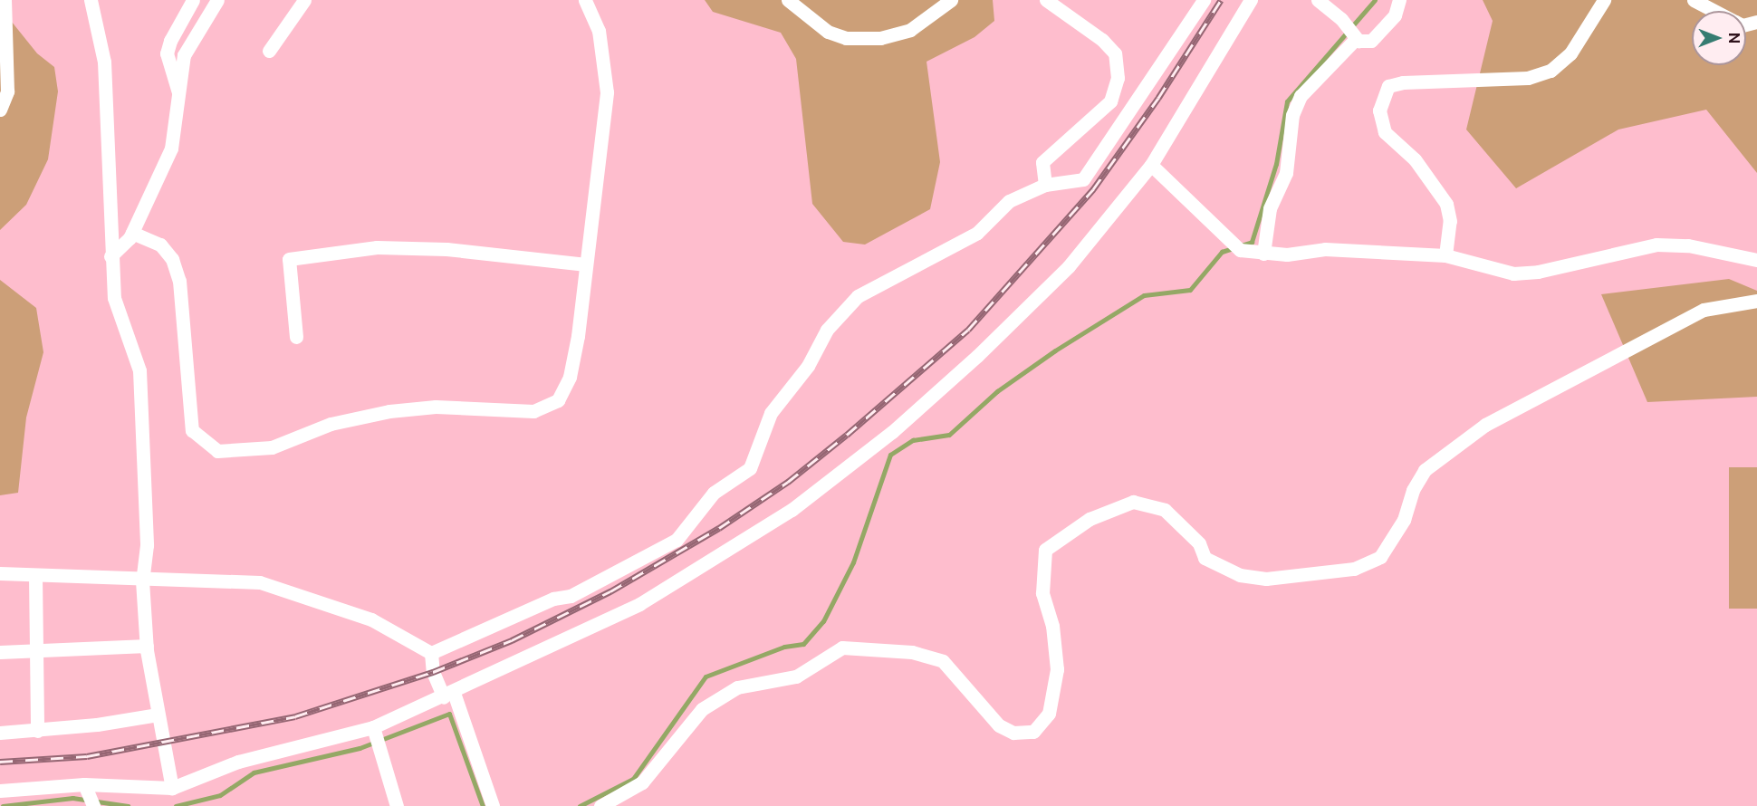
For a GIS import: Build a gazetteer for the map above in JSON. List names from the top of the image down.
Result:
{
  "north": "right"
}
